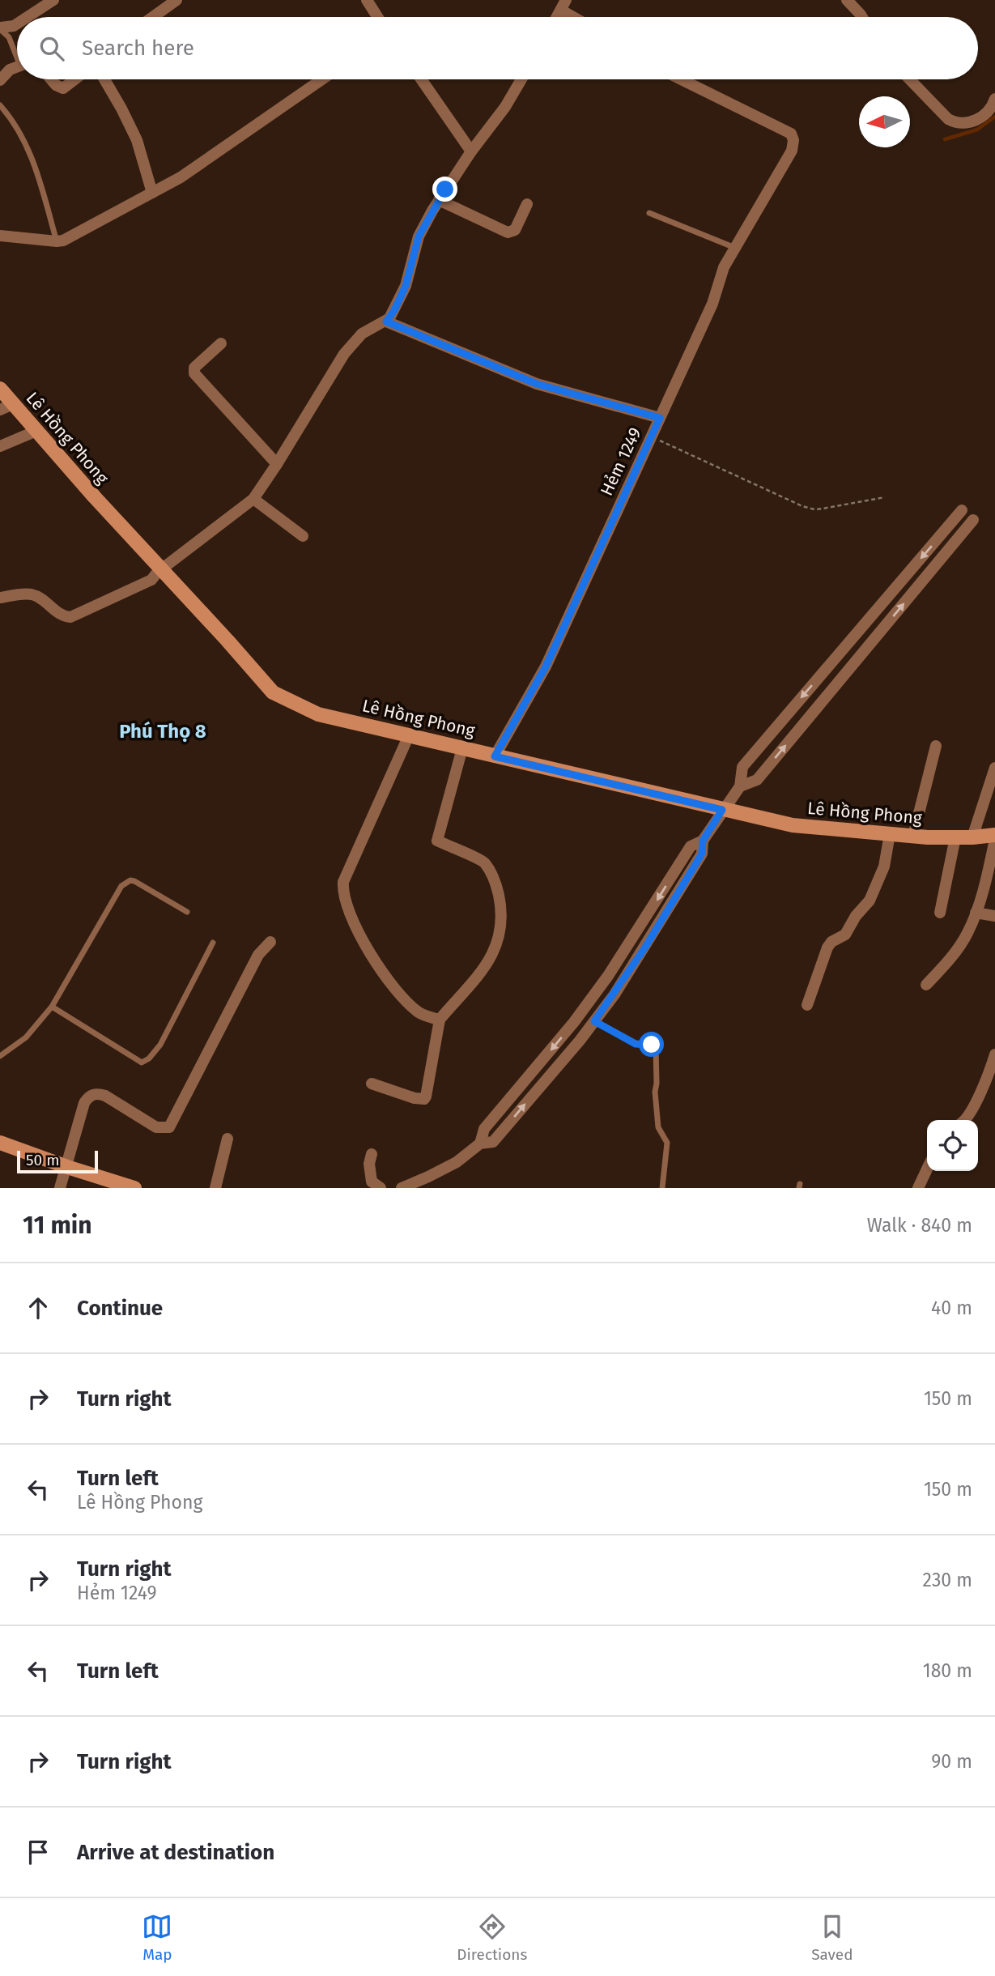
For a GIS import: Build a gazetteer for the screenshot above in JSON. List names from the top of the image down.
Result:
{
  "streets": {
    "street": ["Lê Hồng Phong", "Hẻm 1249"]
  },
  "crossings": [
    ["Lê Hồng Phong", "Hẻm 1249"]
  ],
  "districts": ["Phú Thọ 8"],
  "scale_bar": "50 m",
  "north": "left",
  "page": {
    "search": "Search here",
    "scale": "50 m",
    "heading": ["11 min", "Walk · 840 m"],
    "list": [
      ["Continue", "40 m"],
      ["Turn right", "150 m"],
      ["Turn left", "Lê Hồng Phong", "150 m"],
      ["Turn right", "Hẻm 1249", "230 m"],
      ["Turn left", "180 m"],
      ["Turn right", "90 m"],
      "Arrive at destination"
    ],
    "nav": ["Map", "Directions", "Saved"]
  }
}
